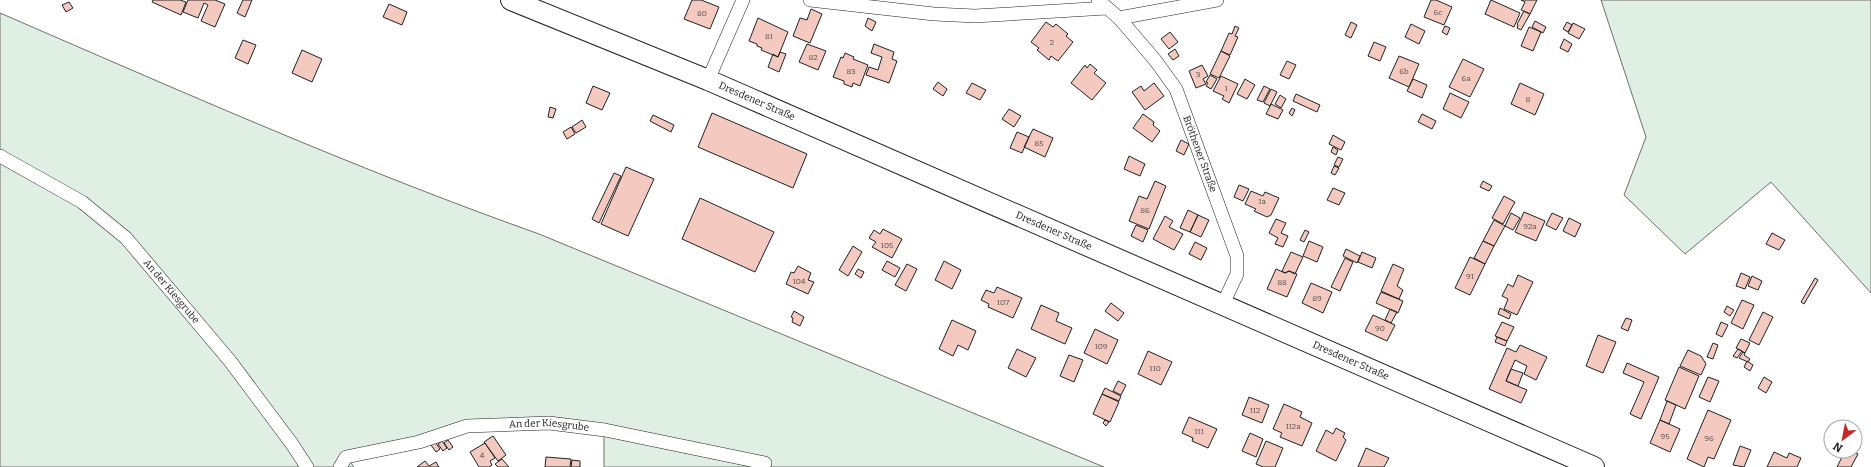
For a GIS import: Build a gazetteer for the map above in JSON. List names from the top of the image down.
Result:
{
  "streets": {
    "main road": ["Dresdener Straße"],
    "street": ["Bröthener Straße", "An der Kiesgrube"]
  },
  "crossings": [
    ["Dresdener Straße", "Bröthener Straße"]
  ],
  "house_numbers": [
    "6c",
    "80",
    "81",
    "2",
    "82",
    "83",
    "6b",
    "3",
    "6a",
    "1",
    "8",
    "85",
    "1a",
    "86",
    "92a",
    "105",
    "91",
    "104",
    "88",
    "89",
    "107",
    "90",
    "109",
    "110",
    "112",
    "112a",
    "111",
    "95",
    "96",
    "4"
  ],
  "north": "bottom left"
}
